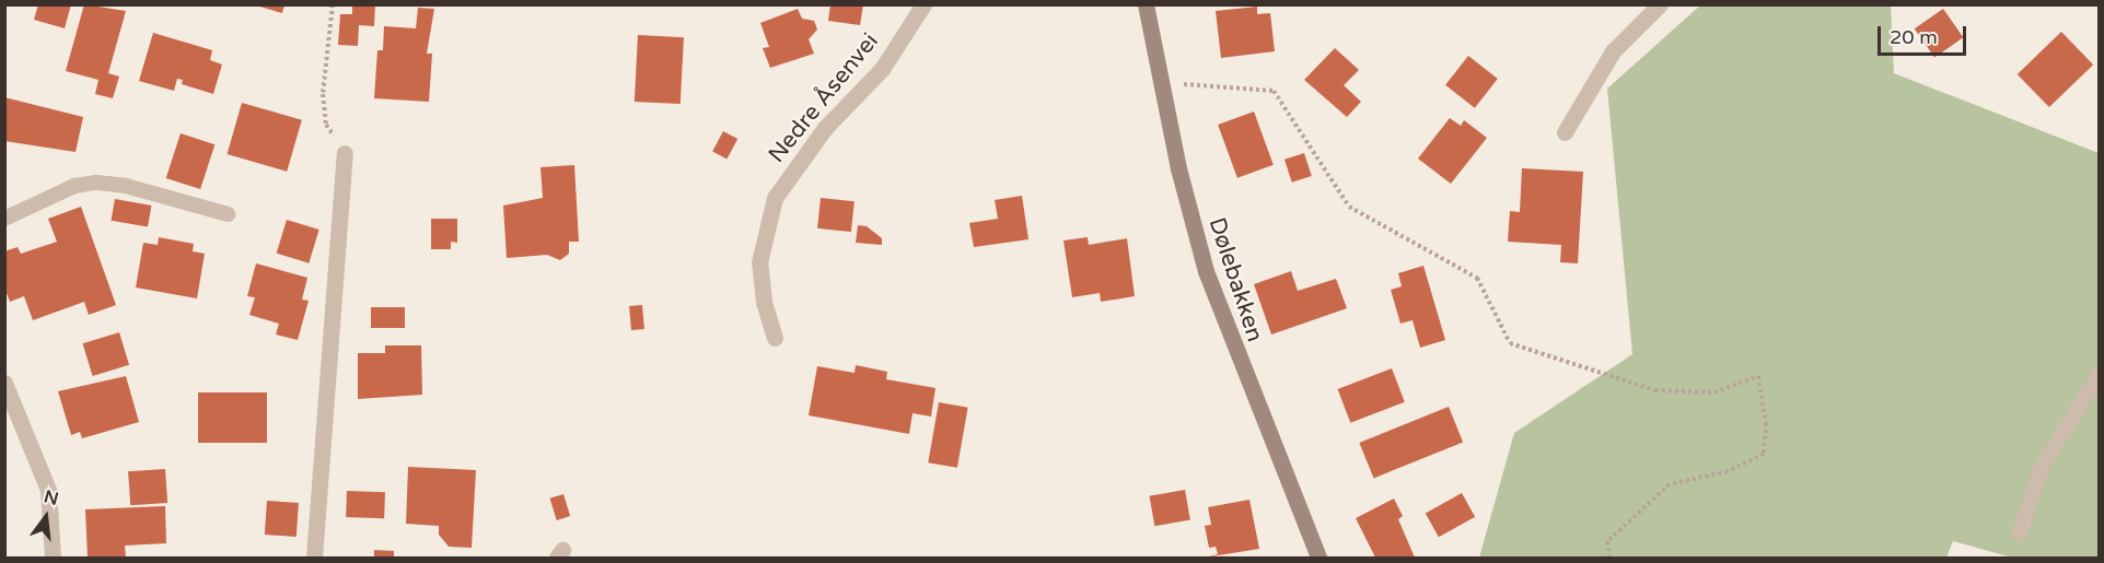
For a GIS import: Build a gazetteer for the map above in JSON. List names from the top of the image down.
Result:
{
  "streets": {
    "main road": ["Dølebakken"],
    "street": ["Nedre Åsenvei"]
  },
  "scale_bar": "20 m",
  "north": "top"
}
